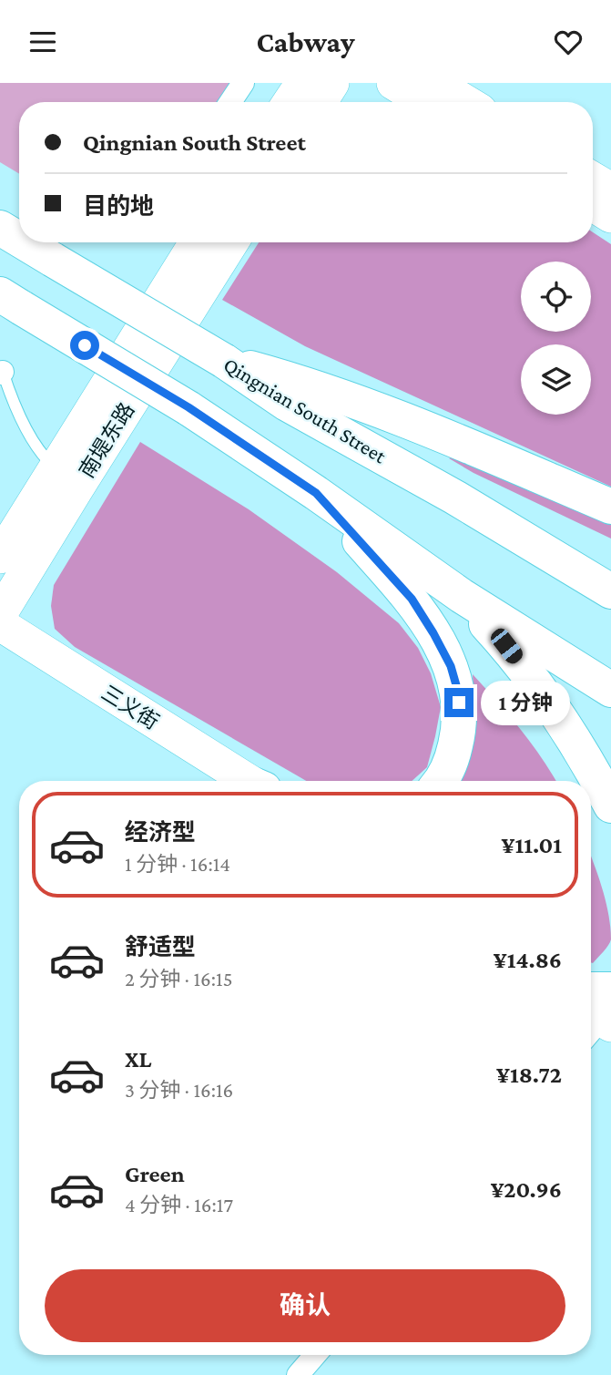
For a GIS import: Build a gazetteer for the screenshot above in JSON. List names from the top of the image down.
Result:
{
  "streets": {
    "highway": ["Qingnian South Street"],
    "main road": ["南堤东路", "三义街"]
  },
  "page": {
    "header": "Cabway",
    "banner": ["Qingnian South Street", "目的地"],
    "bubble": "1 分钟",
    "list": [
      {
        "name": "经济型",
        "note": "1 分钟 · 16:14",
        "value": "¥11.01"
      },
      {
        "name": "舒适型",
        "note": "2 分钟 · 16:15",
        "value": "¥14.86"
      },
      {
        "name": "XL",
        "note": "3 分钟 · 16:16",
        "value": "¥18.72"
      },
      {
        "name": "Green",
        "note": "4 分钟 · 16:17",
        "value": "¥20.96"
      }
    ],
    "buttons": "确认"
  }
}
